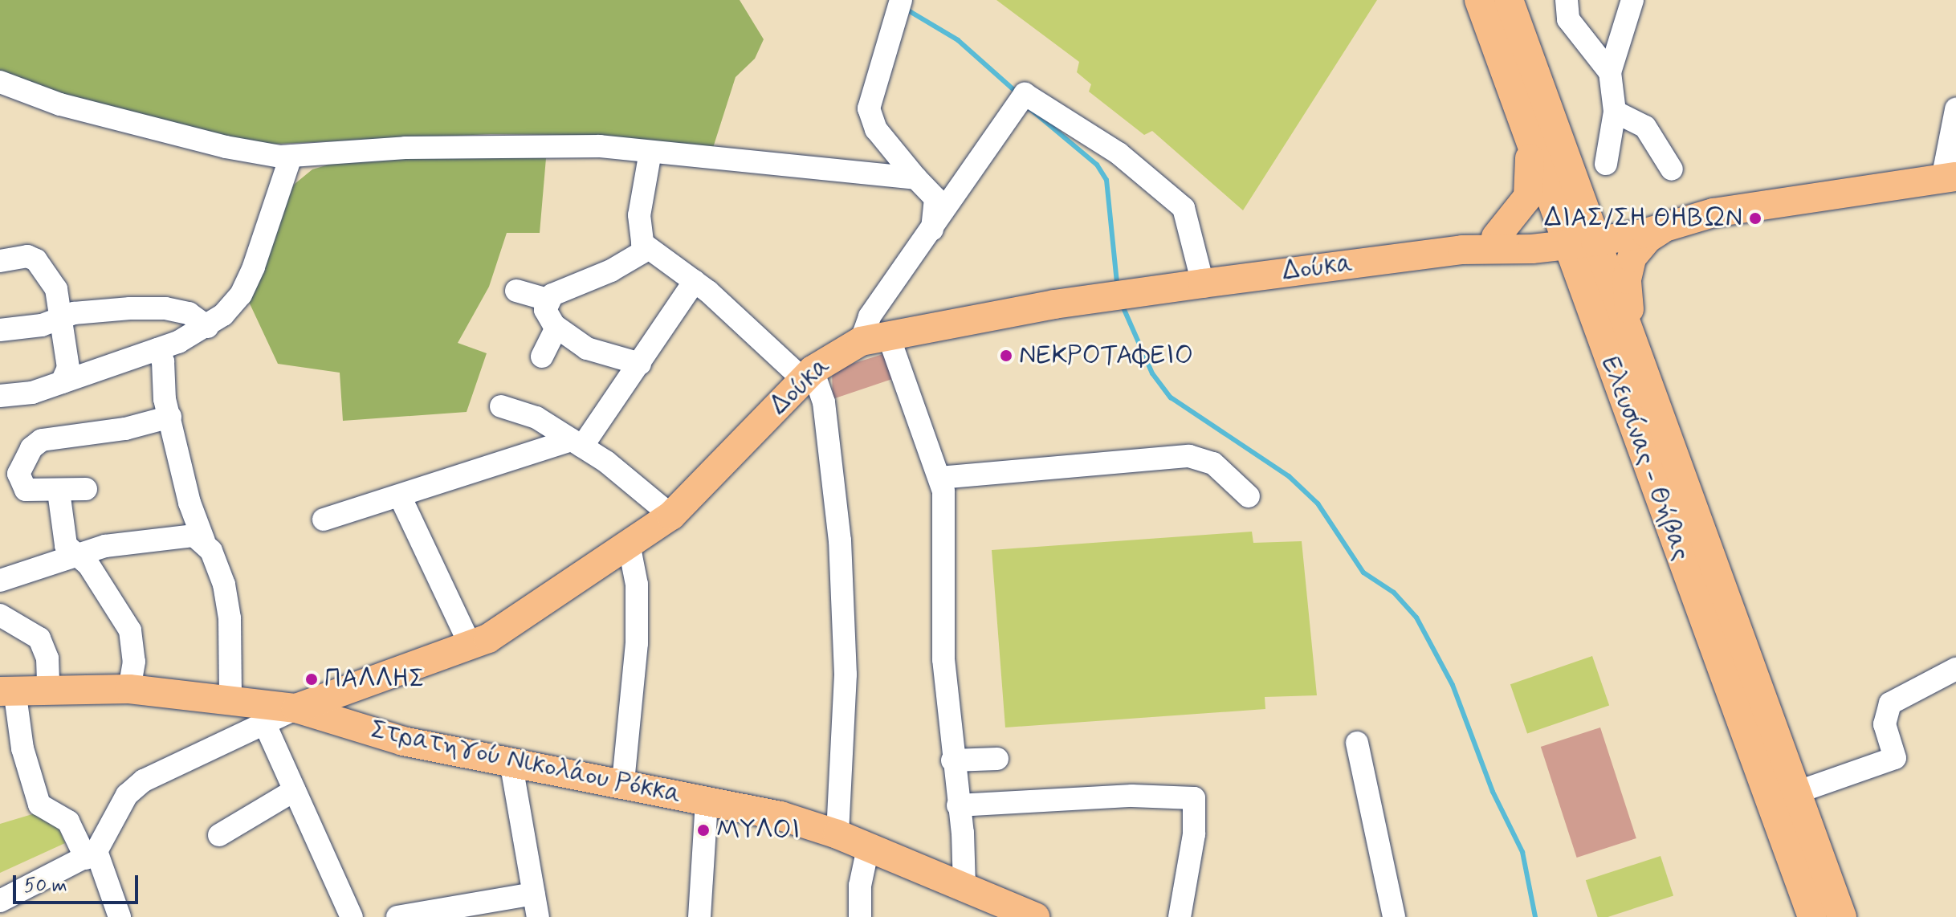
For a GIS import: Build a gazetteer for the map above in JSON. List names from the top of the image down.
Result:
{
  "streets": {
    "main road": ["Δούκα", "Ελευσίνας - Θήβας", "Στρατηγού Νικολάου Ρόκκα"]
  },
  "crossings": [
    ["Δούκα", "Ελευσίνας - Θήβας"],
    ["Δούκα", "Στρατηγού Νικολάου Ρόκκα"]
  ],
  "places": [
    "ΔΙΑΣ/ΣΗ ΘΗΒΩΝ",
    "ΝΕΚΡΟΤΑΦΕΙΟ",
    "ΠΑΛΛΗΣ",
    "ΜΥΛΟΙ"
  ],
  "scale_bar": "50 m"
}
